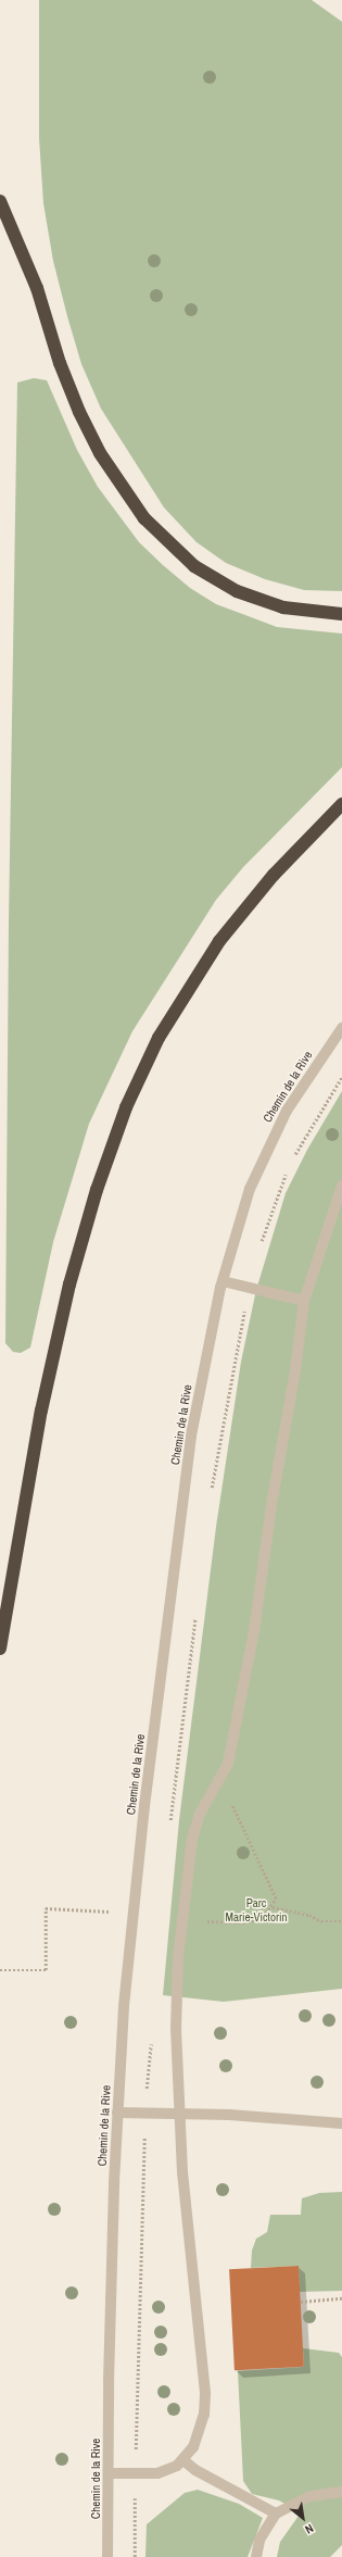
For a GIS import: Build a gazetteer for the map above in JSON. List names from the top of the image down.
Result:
{
  "streets": {
    "street": ["Chemin de la Rive"]
  },
  "parks": ["Parc Marie-Victorin"],
  "north": "bottom right"
}
